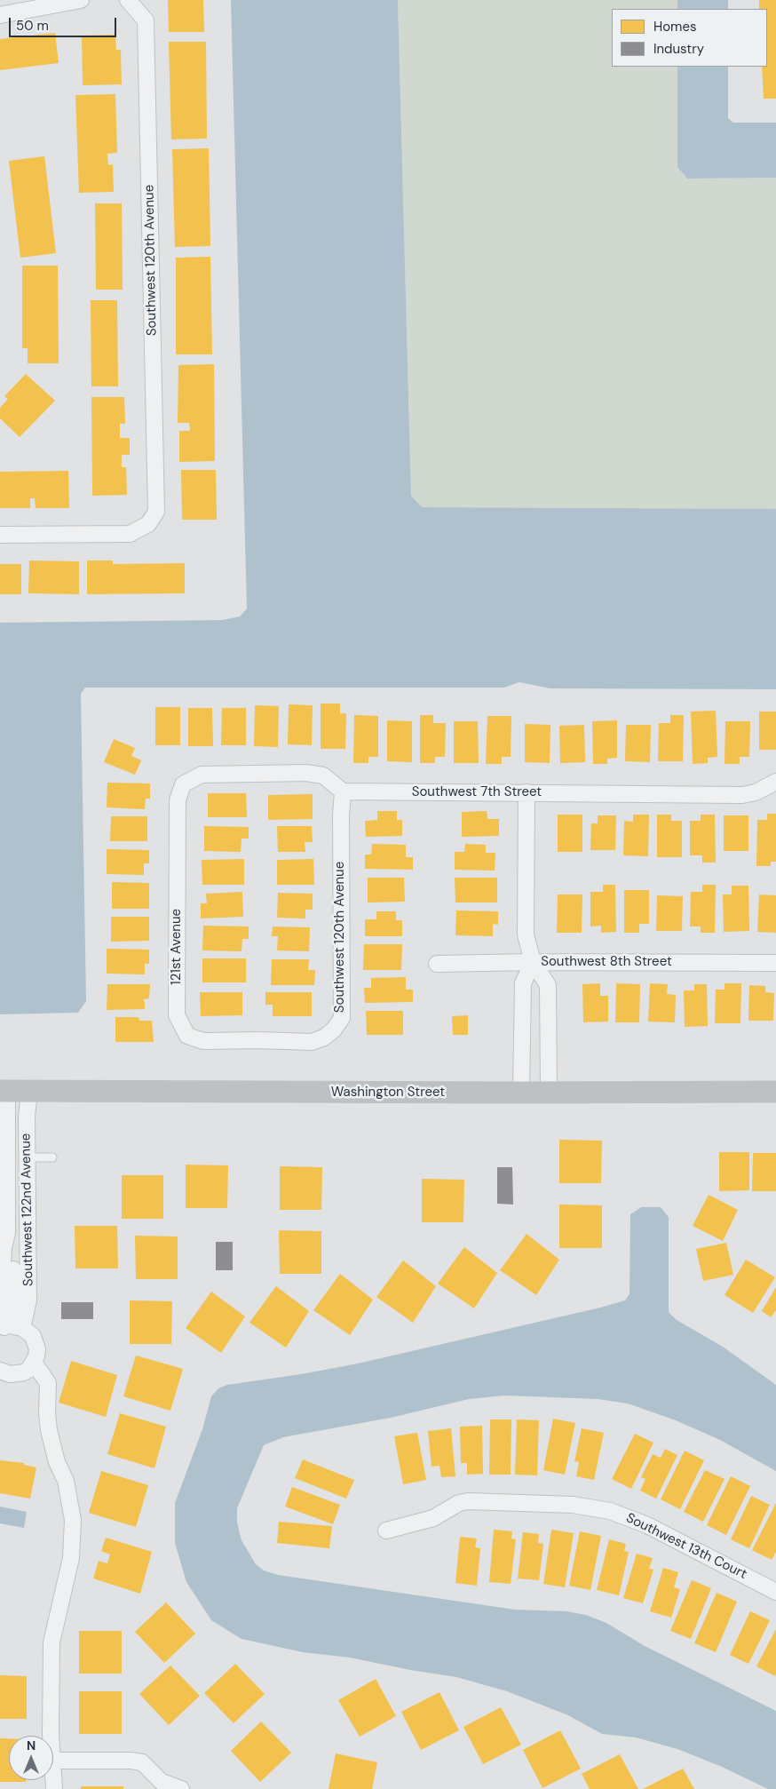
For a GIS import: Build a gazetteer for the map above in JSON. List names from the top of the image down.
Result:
{
  "streets": {
    "street": [
      "Southwest 120th Avenue",
      "Southwest 7th Street",
      "121st Avenue",
      "Southwest 8th Street",
      "Washington Street",
      "Southwest 122nd Avenue",
      "Southwest 13th Court"
    ]
  },
  "crossings": [
    ["Southwest 120th Avenue", "Southwest 7th Street"],
    ["Southwest 120th Avenue", "121st Avenue"],
    ["Southwest 7th Street", "121st Avenue"],
    ["Washington Street", "Southwest 122nd Avenue"]
  ],
  "legend": ["Homes", "Industry"],
  "scale_bar": "50 m",
  "north": "top"
}
